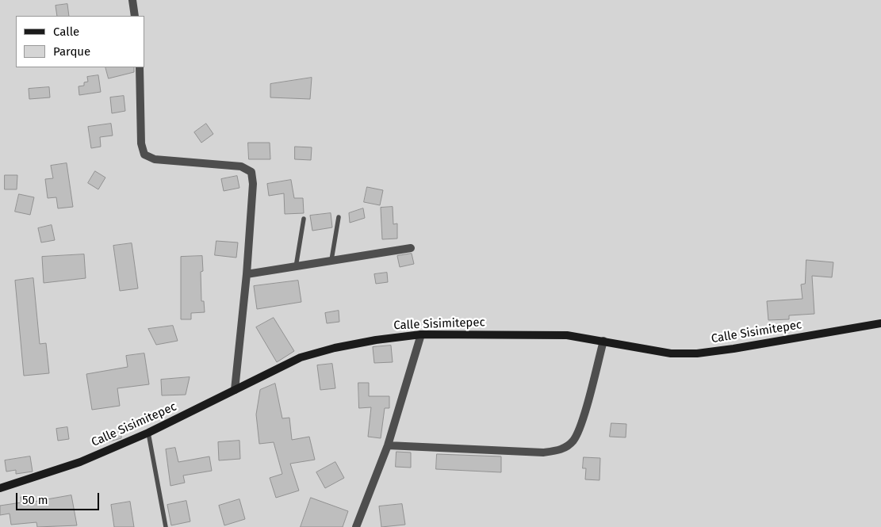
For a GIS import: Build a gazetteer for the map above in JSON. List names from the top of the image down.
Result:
{
  "streets": {
    "street": ["Calle Sisimitepec"]
  },
  "legend": ["Calle", "Parque"],
  "scale_bar": "50 m"
}
